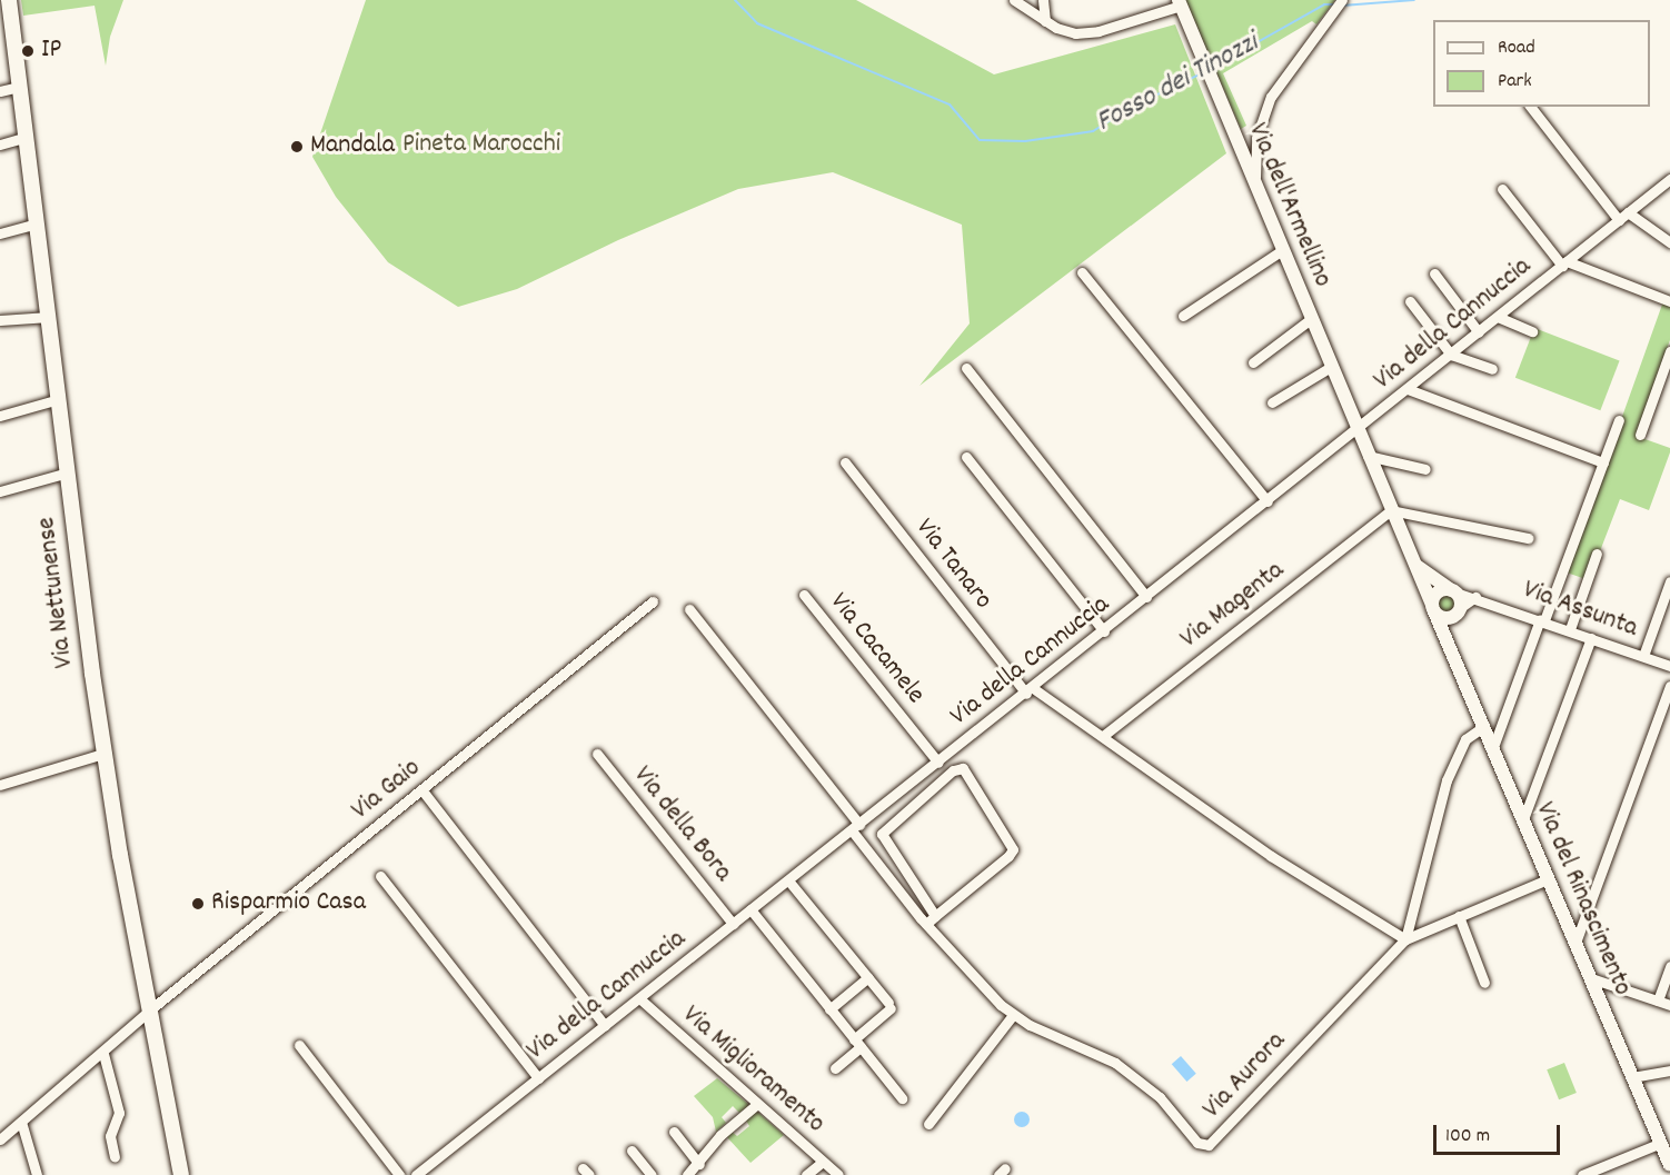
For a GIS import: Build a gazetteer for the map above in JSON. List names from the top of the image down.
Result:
{
  "streets": {
    "main road": ["Via Nettunense"],
    "street": [
      "Via dell'Armellino",
      "Via della Cannuccia",
      "Via Tanaro",
      "Via Magenta",
      "Via Assunta",
      "Via Cacamele",
      "Via Gaio",
      "Via della Bora",
      "Via del Rinascimento",
      "Via Miglioramento",
      "Via Aurora"
    ]
  },
  "crossings": [
    ["Via dell'Armellino", "Via della Cannuccia"],
    ["Via dell'Armellino", "Via del Rinascimento"],
    ["Via della Cannuccia", "Via Tanaro"],
    ["Via della Cannuccia", "Via Cacamele"],
    ["Via della Cannuccia", "Via della Bora"],
    ["Via della Cannuccia", "Via del Rinascimento"],
    ["Via della Cannuccia", "Via Miglioramento"],
    ["Via della Cannuccia", "Via Aurora"],
    ["Via Nettunense", "Via Gaio"],
    ["Via Magenta", "Via del Rinascimento"],
    ["Via Assunta", "Via del Rinascimento"],
    ["Via del Rinascimento", "Via Aurora"]
  ],
  "water": ["Fosso dei Tinozzi"],
  "parks": ["Pineta Marocchi"],
  "places": ["IP", "Mandala", "Risparmio Casa"],
  "legend": ["Road", "Park"],
  "scale_bar": "100 m"
}
